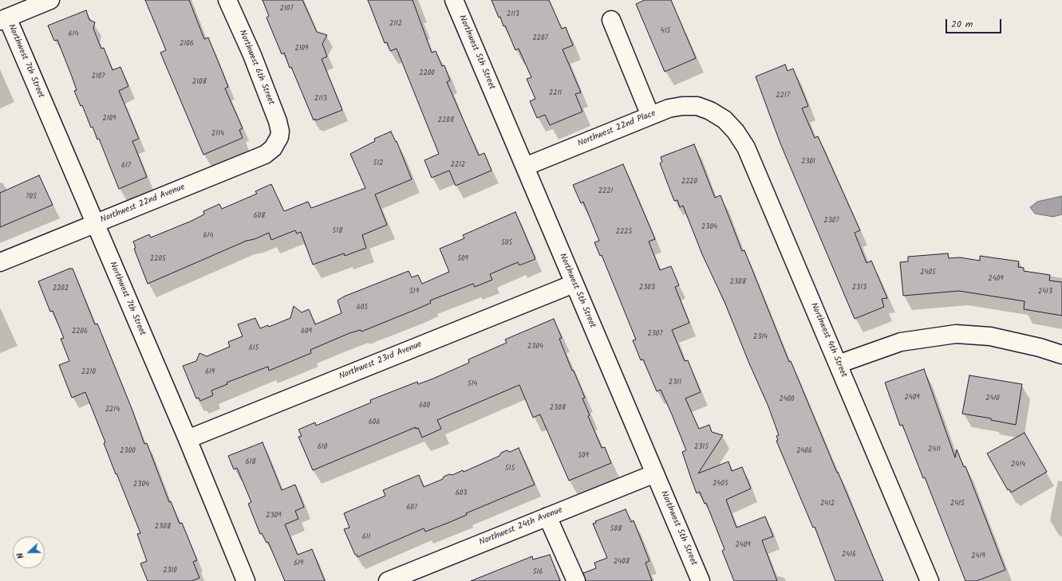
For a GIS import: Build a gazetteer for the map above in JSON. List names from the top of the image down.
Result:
{
  "streets": {
    "street": [
      "Northwest 5th Street",
      "Northwest 7th Street",
      "Northwest 6th Street",
      "Northwest 22nd Place",
      "Northwest 22nd Avenue",
      "Northwest 4th Street",
      "Northwest 23rd Avenue",
      "Northwest 24th Avenue"
    ]
  },
  "crossings": [
    ["Northwest 5th Street", "Northwest 22nd Place"],
    ["Northwest 5th Street", "Northwest 23rd Avenue"],
    ["Northwest 5th Street", "Northwest 24th Avenue"],
    ["Northwest 7th Street", "Northwest 22nd Avenue"],
    ["Northwest 7th Street", "Northwest 23rd Avenue"],
    ["Northwest 6th Street", "Northwest 22nd Avenue"],
    ["Northwest 22nd Place", "Northwest 4th Street"]
  ],
  "house_numbers": [
    "2107",
    "2113",
    "2112",
    "415",
    "614",
    "2207",
    "2106",
    "2109",
    "2200",
    "2107",
    "2108",
    "2211",
    "2217",
    "2113",
    "2109",
    "2208",
    "2114",
    "2301",
    "512",
    "2212",
    "617",
    "2220",
    "2221",
    "705",
    "608",
    "2307",
    "2304",
    "518",
    "2225",
    "614",
    "505",
    "2205",
    "509",
    "2405",
    "2409",
    "2308",
    "2303",
    "2313",
    "2202",
    "519",
    "2413",
    "605",
    "2206",
    "609",
    "2307",
    "2314",
    "2304",
    "615",
    "2210",
    "619",
    "2311",
    "514",
    "2409",
    "2410",
    "2400",
    "600",
    "2308",
    "2214",
    "606",
    "610",
    "2315",
    "2411",
    "2300",
    "2406",
    "509",
    "618",
    "2414",
    "515",
    "2405",
    "2304",
    "603",
    "2412",
    "2415",
    "607",
    "2309",
    "2308",
    "508",
    "611",
    "2409",
    "2416",
    "2419",
    "2408",
    "619",
    "2310",
    "516"
  ],
  "scale_bar": "20 m",
  "north": "left"
}
